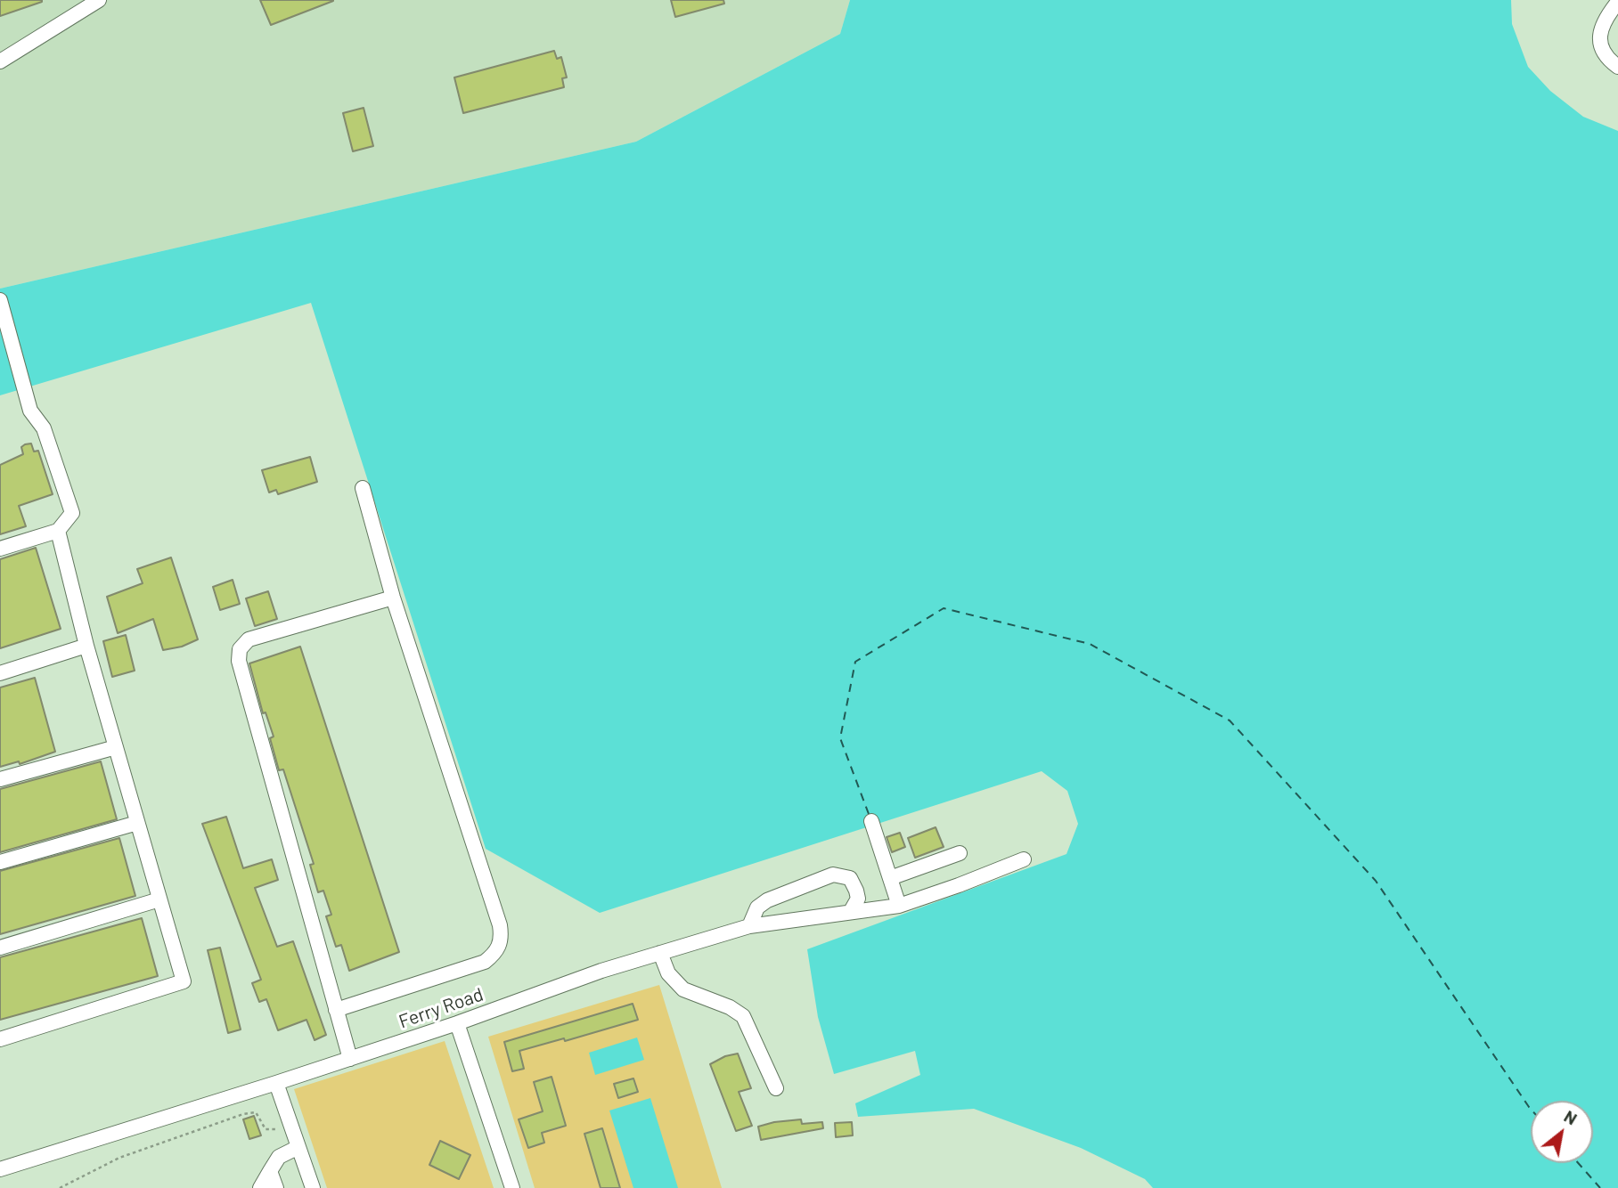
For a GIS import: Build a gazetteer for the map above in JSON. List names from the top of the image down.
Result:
{
  "streets": {
    "street": ["Ferry Road"]
  },
  "north": "top right"
}
